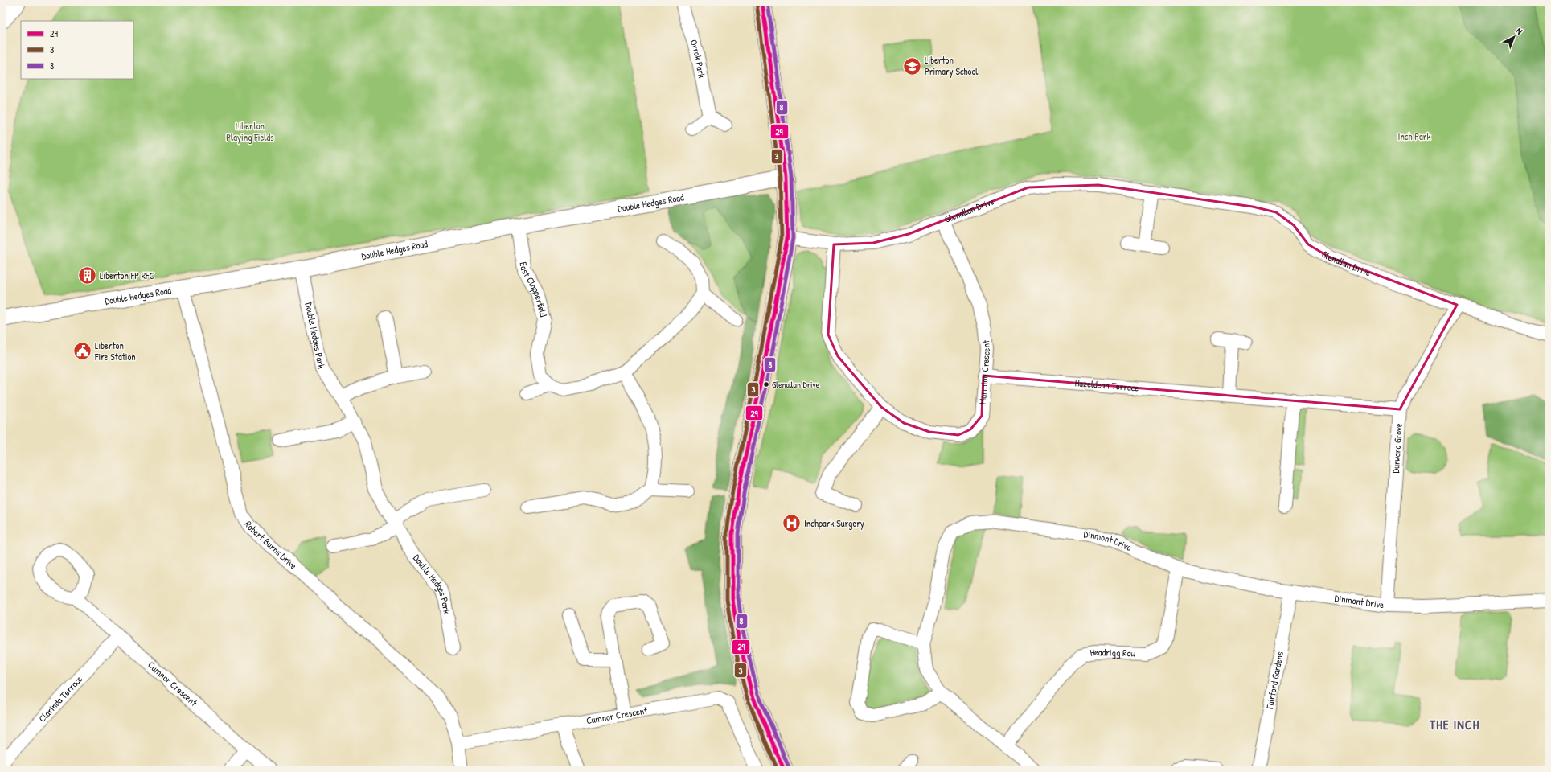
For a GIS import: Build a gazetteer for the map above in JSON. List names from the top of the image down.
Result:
{
  "streets": {
    "street": [
      "Orrok Park",
      "Double Hedges Road",
      "Glenallan Drive",
      "East Clapperfield",
      "Double Hedges Park",
      "Marmion Crescent",
      "Hazeldean Terrace",
      "Durward Grove",
      "Dinmont Drive",
      "Robert Burns Drive",
      "Headrigg Row",
      "Fairford Gardens",
      "Cumnor Crescent",
      "Clarinda Terrace"
    ]
  },
  "crossings": [
    ["Double Hedges Road", "East Clapperfield"],
    ["Double Hedges Road", "Double Hedges Park"],
    ["Double Hedges Road", "Robert Burns Drive"],
    ["Glenallan Drive", "Marmion Crescent"],
    ["Glenallan Drive", "Durward Grove"],
    ["Marmion Crescent", "Hazeldean Terrace"],
    ["Hazeldean Terrace", "Durward Grove"],
    ["Durward Grove", "Dinmont Drive"],
    ["Dinmont Drive", "Headrigg Row"],
    ["Dinmont Drive", "Fairford Gardens"],
    ["Robert Burns Drive", "Cumnor Crescent"],
    ["Cumnor Crescent", "Clarinda Terrace"]
  ],
  "districts": ["THE INCH"],
  "parks": ["Liberton Playing Fields", "Inch Park"],
  "places": {
    "school or university": ["Liberton Primary School"],
    "building": ["Liberton FP RFC"],
    "public building": ["Liberton Fire Station"],
    "other": ["Glenallan Drive"],
    "hospital": ["Inchpark Surgery"]
  },
  "lines": ["transit line 29", "transit line 8", "transit line 3"],
  "legend": ["29", "3", "8"],
  "north": "top right"
}
